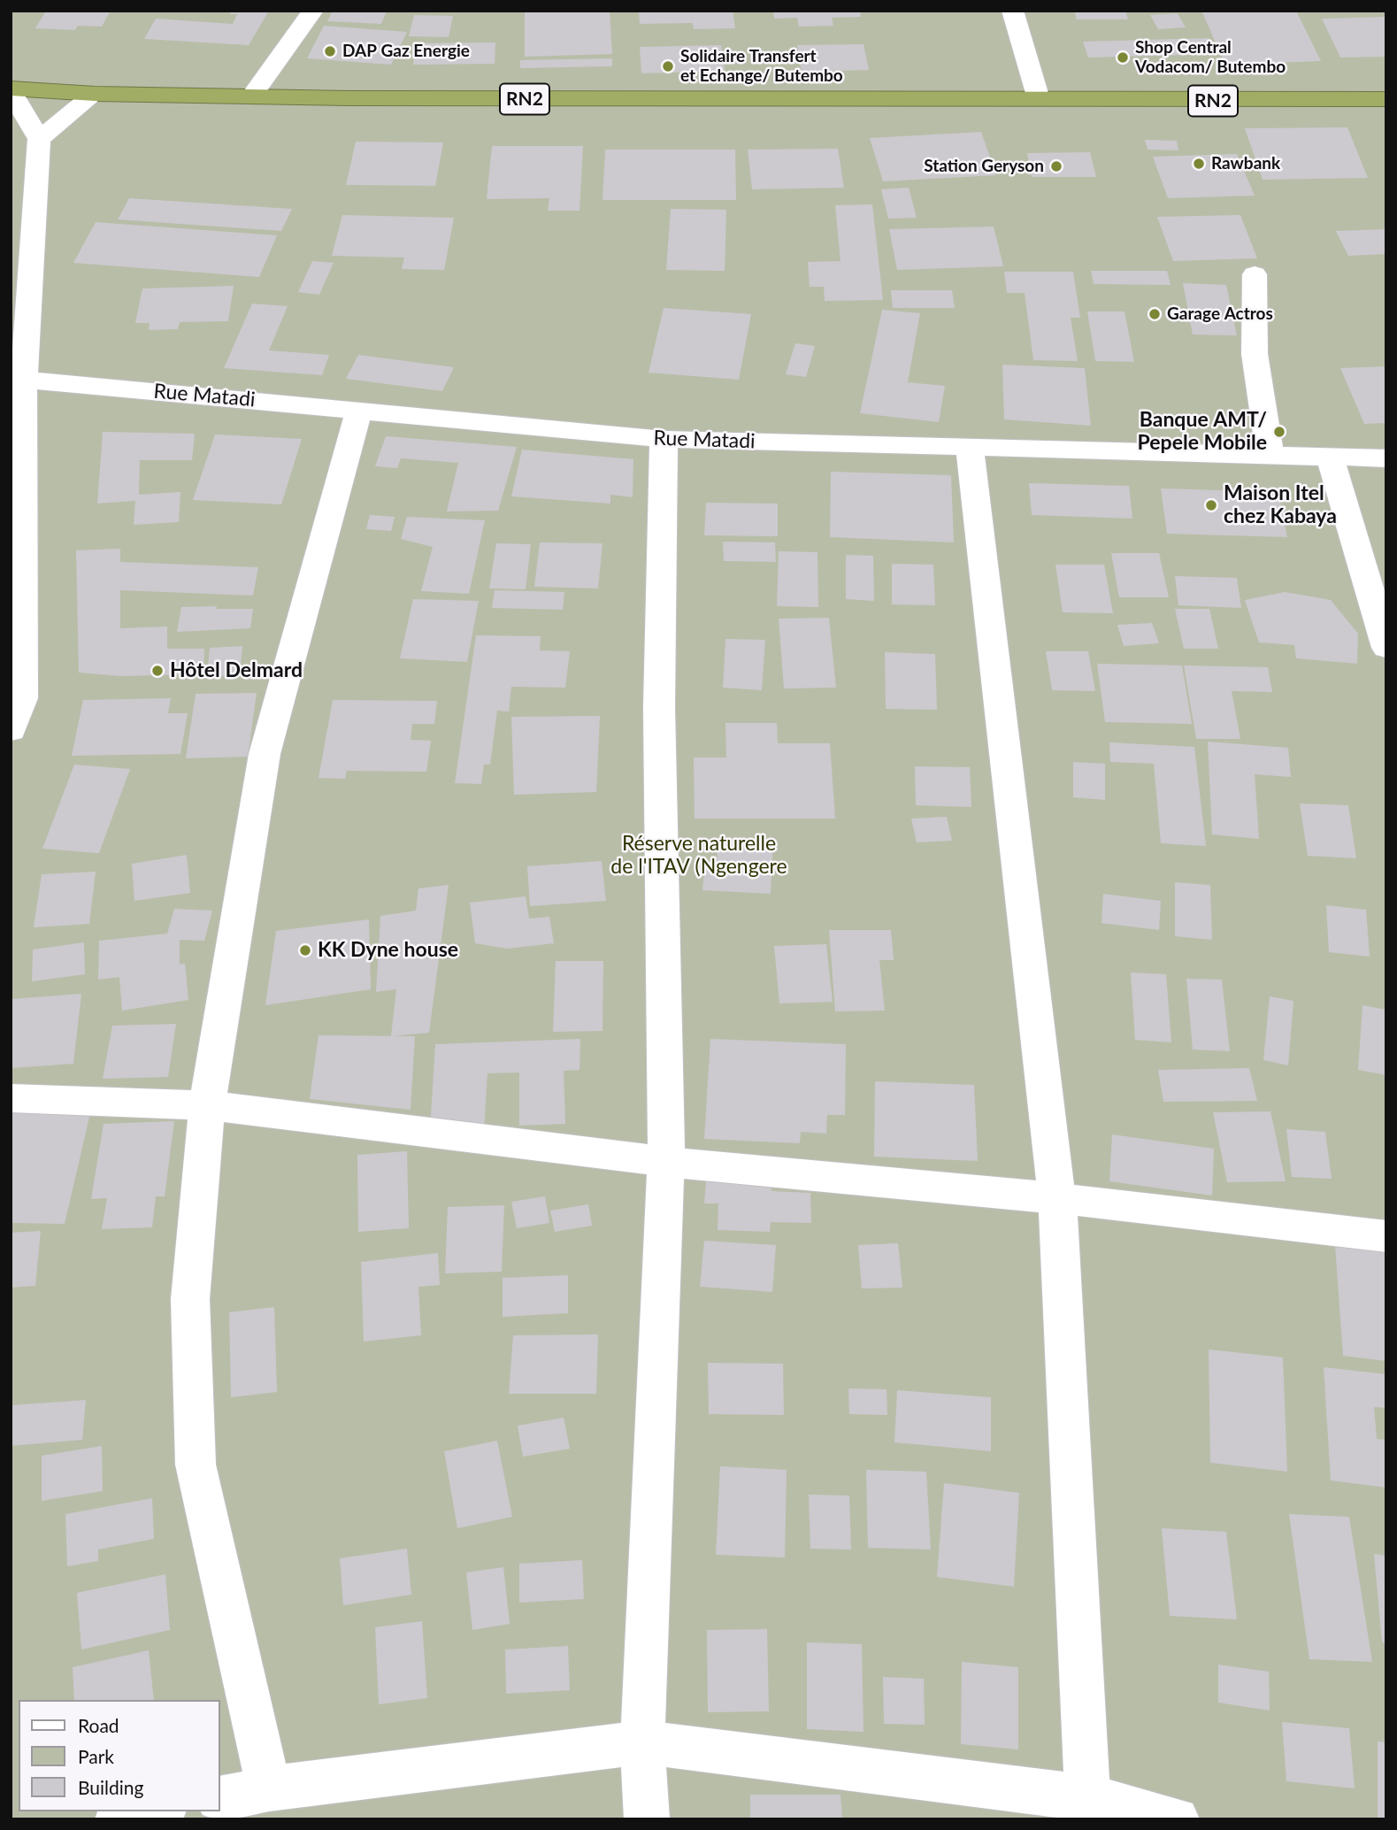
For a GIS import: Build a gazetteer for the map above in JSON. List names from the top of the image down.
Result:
{
  "streets": {
    "highway": ["RN2"],
    "street": ["Rue Matadi"]
  },
  "parks": ["Réserve naturelle de l'ITAV (Ngengere"],
  "places": [
    "DAP Gaz Energie",
    "Shop Central Vodacom/ Butembo",
    "Solidaire Transfert et Echange/ Butembo",
    "Rawbank",
    "Station Geryson",
    "Garage Actros",
    "Banque AMT/ Pepele Mobile",
    "Maison Itel chez Kabaya",
    "Hôtel Delmard",
    "KK Dyne house"
  ],
  "legend": ["Road", "Park", "Building"]
}
